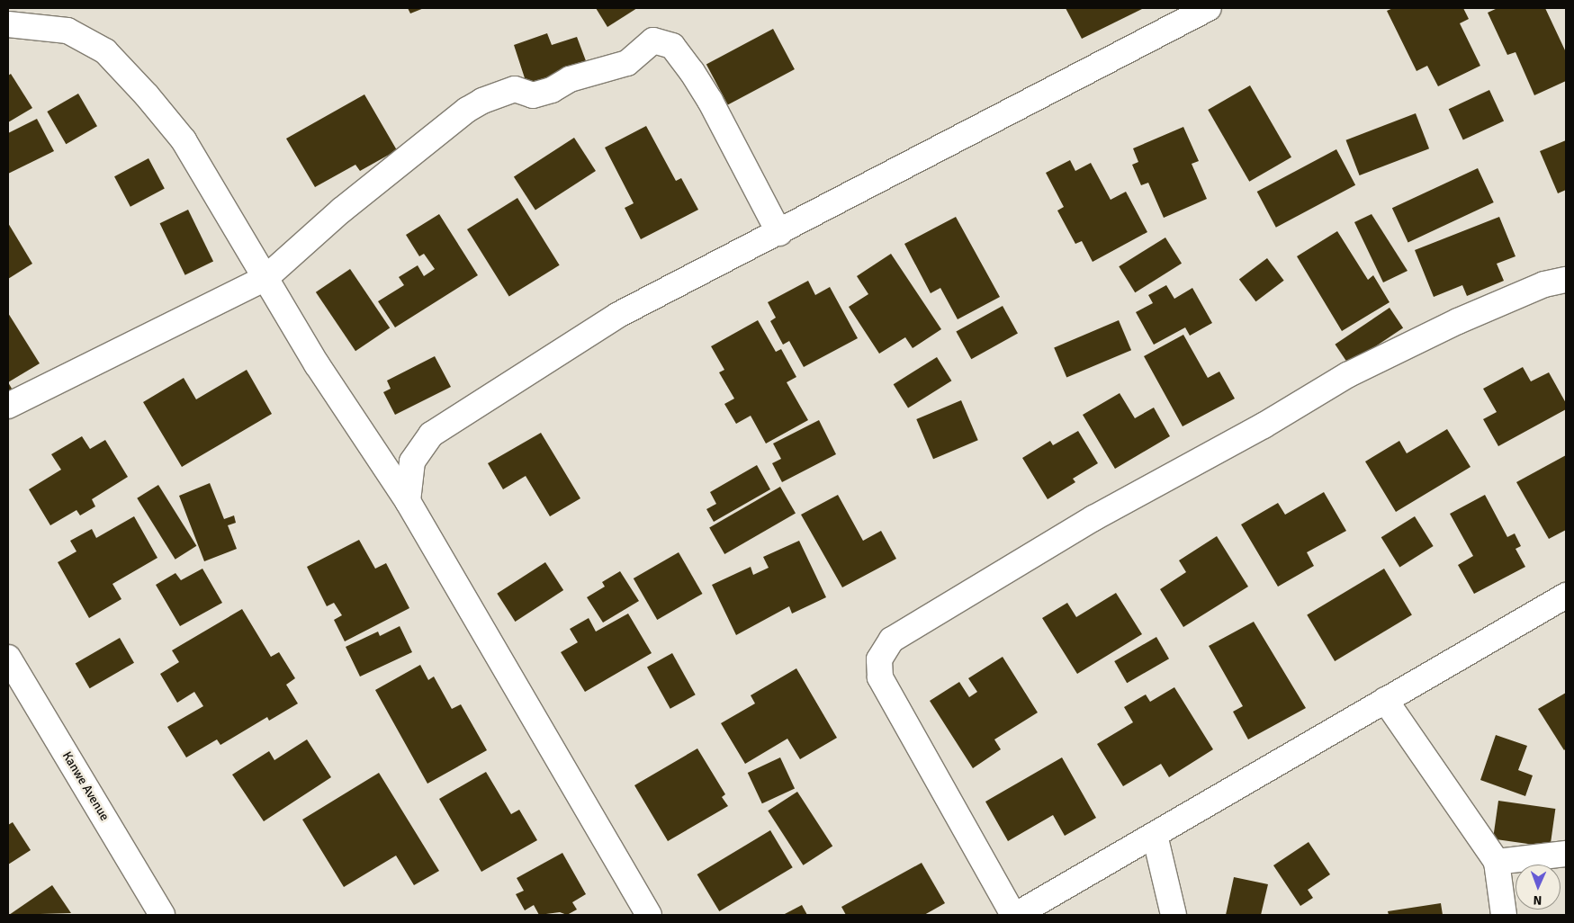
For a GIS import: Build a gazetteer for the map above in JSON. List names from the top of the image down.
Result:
{
  "streets": {
    "street": ["Kanwe Avenue"]
  },
  "north": "bottom"
}
